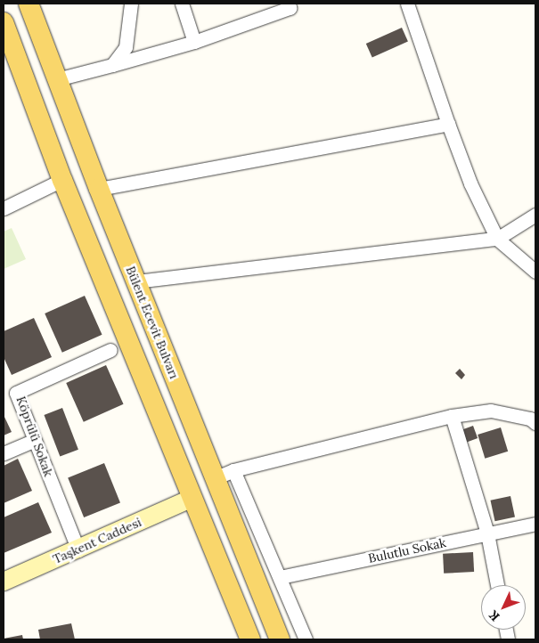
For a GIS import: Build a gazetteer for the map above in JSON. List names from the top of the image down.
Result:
{
  "streets": {
    "main road": ["Bülent Ecevit Bulvarı"],
    "street": ["Köprülü Sokak", "Taşkent Caddesi", "Bulutlu Sokak"]
  },
  "crossings": [
    ["Köprülü Sokak", "Taşkent Caddesi"]
  ],
  "north": "bottom left"
}
